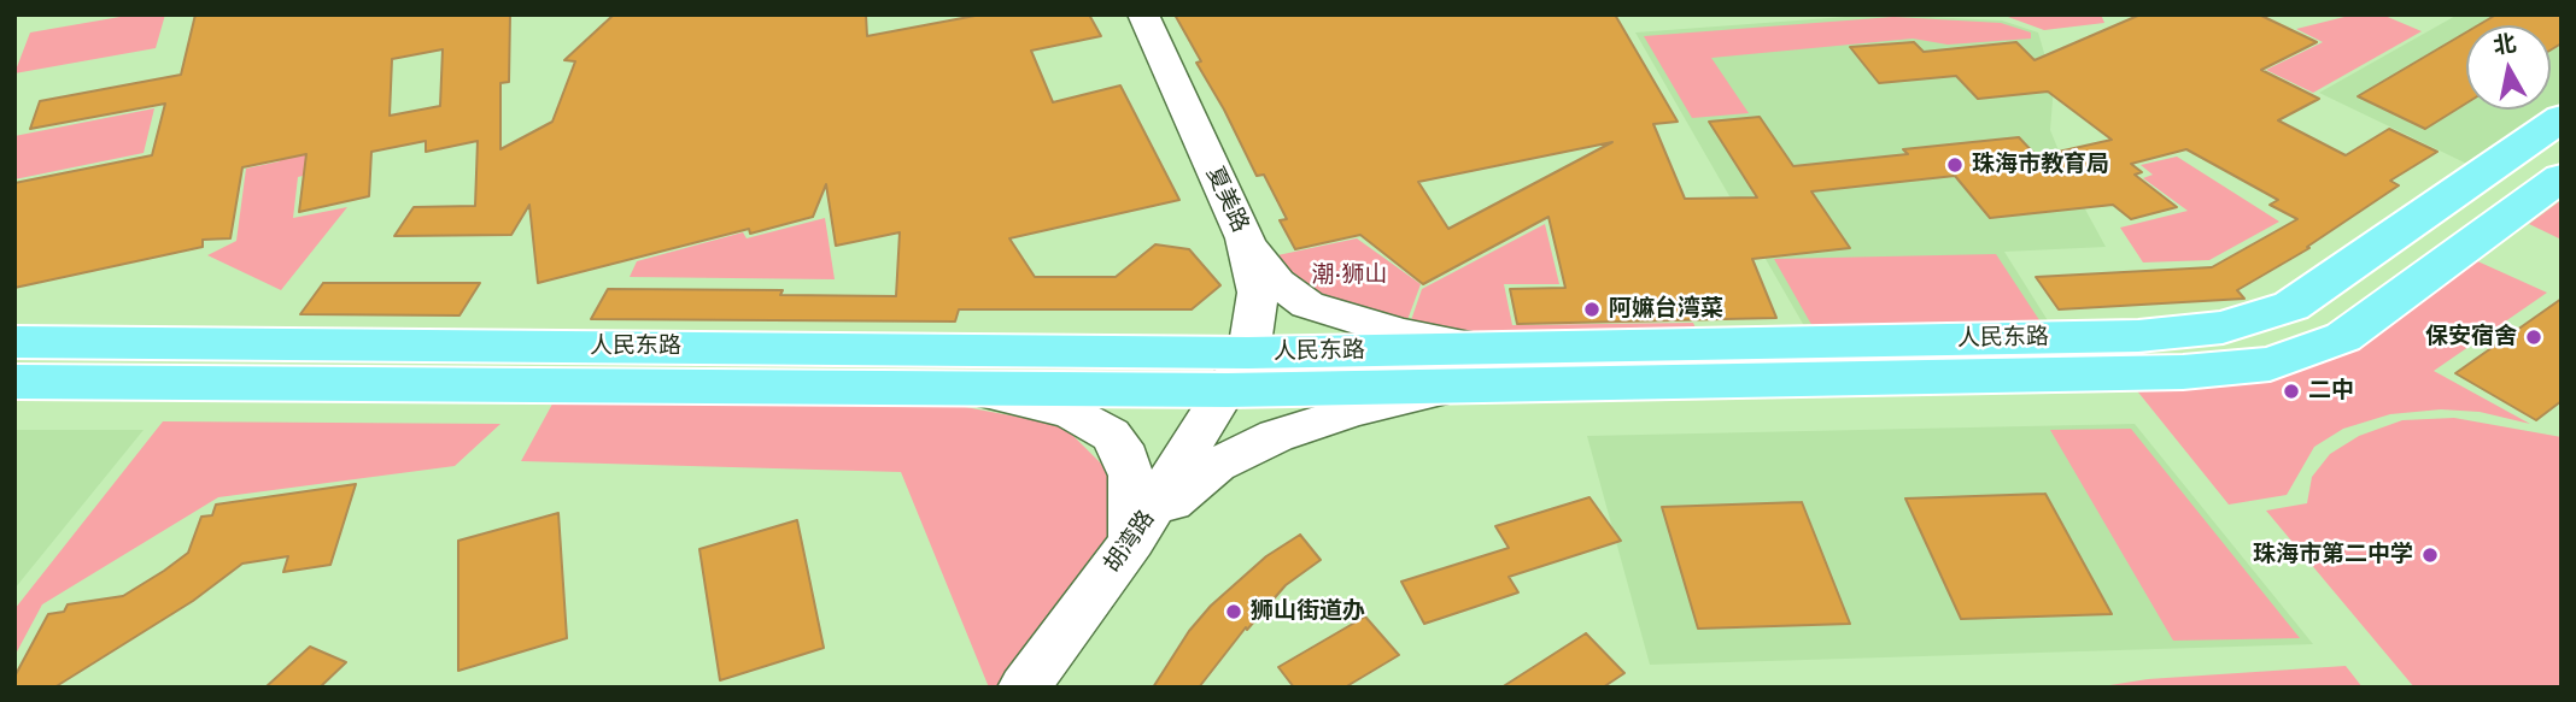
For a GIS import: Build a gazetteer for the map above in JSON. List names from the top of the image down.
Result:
{
  "streets": {
    "main road": ["人民东路"],
    "street": ["夏美路", "胡湾路"]
  },
  "crossings": [
    ["夏美路", "人民东路"],
    ["夏美路", "胡湾路"],
    ["人民东路", "胡湾路"]
  ],
  "parks": ["潮·狮山"],
  "places": [
    "珠海市教育局",
    "阿嫲台湾菜",
    "保安宿舍",
    "二中",
    "珠海市第二中学",
    "狮山街道办"
  ],
  "north": "top"
}
